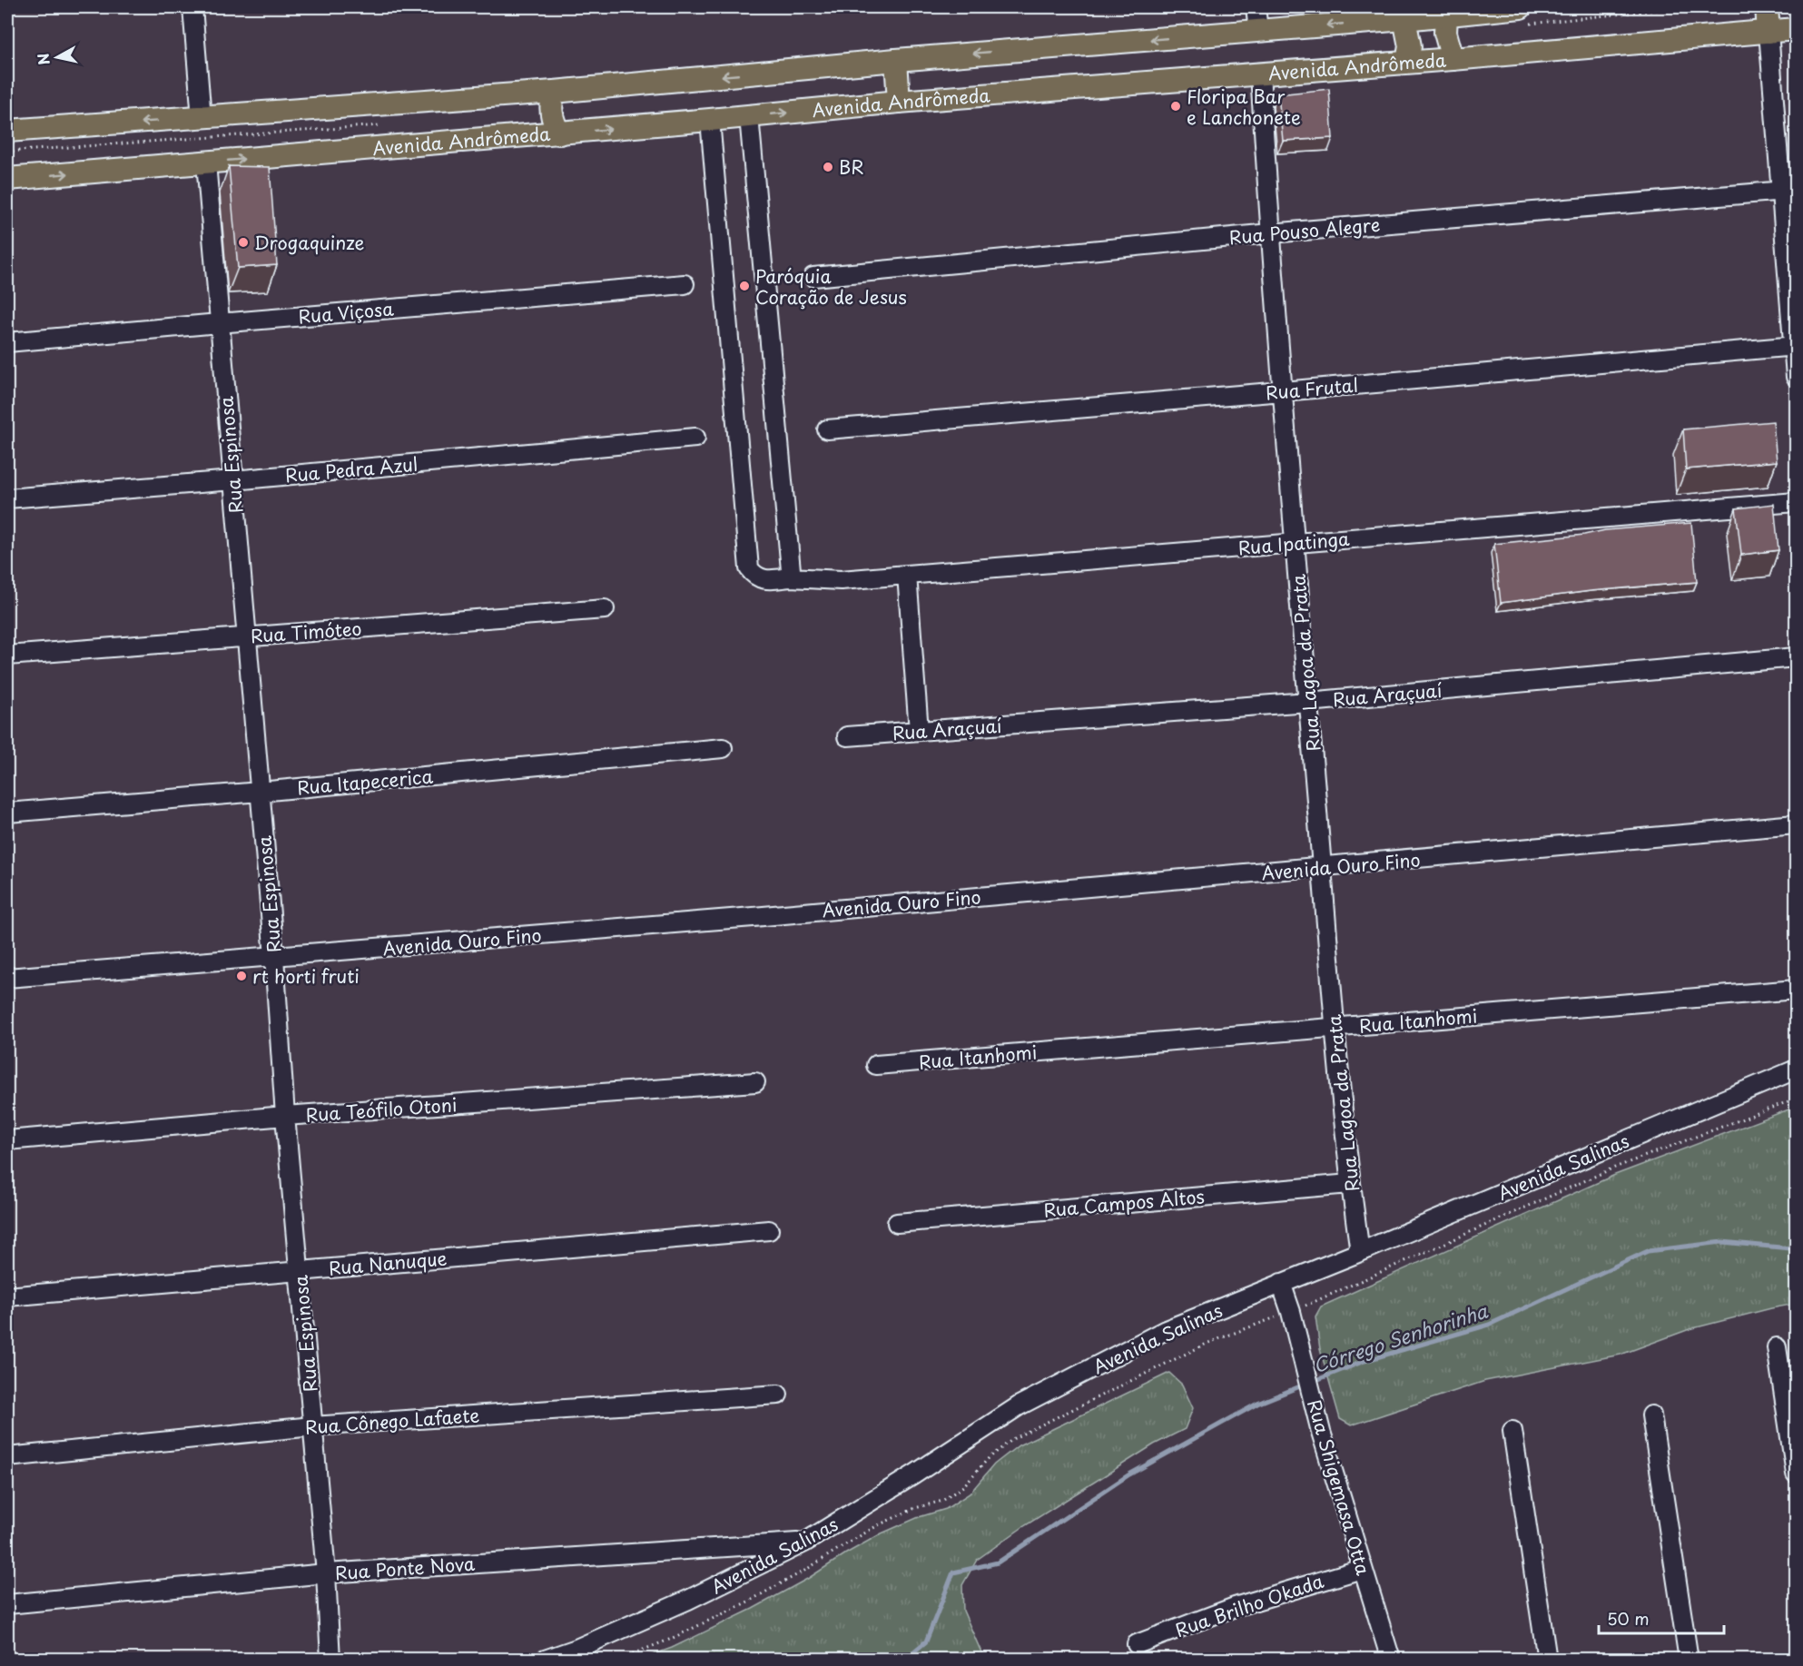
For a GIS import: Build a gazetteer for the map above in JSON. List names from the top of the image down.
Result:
{
  "streets": {
    "main road": ["Avenida Andrômeda"],
    "street": [
      "Rua Pouso Alegre",
      "Rua Viçosa",
      "Rua Frutal",
      "Rua Espinosa",
      "Rua Pedra Azul",
      "Rua Ipatinga",
      "Rua Timóteo",
      "Rua Lagoa da Prata",
      "Rua Araçuaí",
      "Rua Itapecerica",
      "Avenida Ouro Fino",
      "Rua Itanhomi",
      "Rua Teófilo Otoni",
      "Avenida Salinas",
      "Rua Campos Altos",
      "Rua Nanuque",
      "Rua Cônego Lafaete",
      "Rua Shigemasa Otta",
      "Rua Ponte Nova",
      "Rua Brilho Okada"
    ]
  },
  "crossings": [
    ["Avenida Andrômeda", "Rua Espinosa"],
    ["Avenida Andrômeda", "Rua Ipatinga"],
    ["Avenida Andrômeda", "Rua Lagoa da Prata"],
    ["Rua Pouso Alegre", "Rua Lagoa da Prata"],
    ["Rua Viçosa", "Rua Espinosa"],
    ["Rua Frutal", "Rua Lagoa da Prata"],
    ["Rua Espinosa", "Rua Pedra Azul"],
    ["Rua Espinosa", "Rua Timóteo"],
    ["Rua Espinosa", "Rua Itapecerica"],
    ["Rua Espinosa", "Avenida Ouro Fino"],
    ["Rua Espinosa", "Rua Teófilo Otoni"],
    ["Rua Espinosa", "Rua Nanuque"],
    ["Rua Espinosa", "Rua Cônego Lafaete"],
    ["Rua Espinosa", "Rua Ponte Nova"],
    ["Rua Ipatinga", "Rua Lagoa da Prata"],
    ["Rua Lagoa da Prata", "Rua Araçuaí"],
    ["Rua Lagoa da Prata", "Avenida Ouro Fino"],
    ["Rua Lagoa da Prata", "Rua Itanhomi"],
    ["Rua Lagoa da Prata", "Avenida Salinas"],
    ["Rua Lagoa da Prata", "Rua Campos Altos"],
    ["Avenida Salinas", "Rua Shigemasa Otta"],
    ["Avenida Salinas", "Rua Ponte Nova"],
    ["Rua Shigemasa Otta", "Rua Brilho Okada"]
  ],
  "water": ["Córrego Senhorinha"],
  "places": [
    "Floripa Bar e Lanchonete",
    "BR",
    "Drogaquinze",
    "Paróquia Coração de Jesus",
    "rt horti fruti"
  ],
  "scale_bar": "50 m",
  "north": "left"
}
